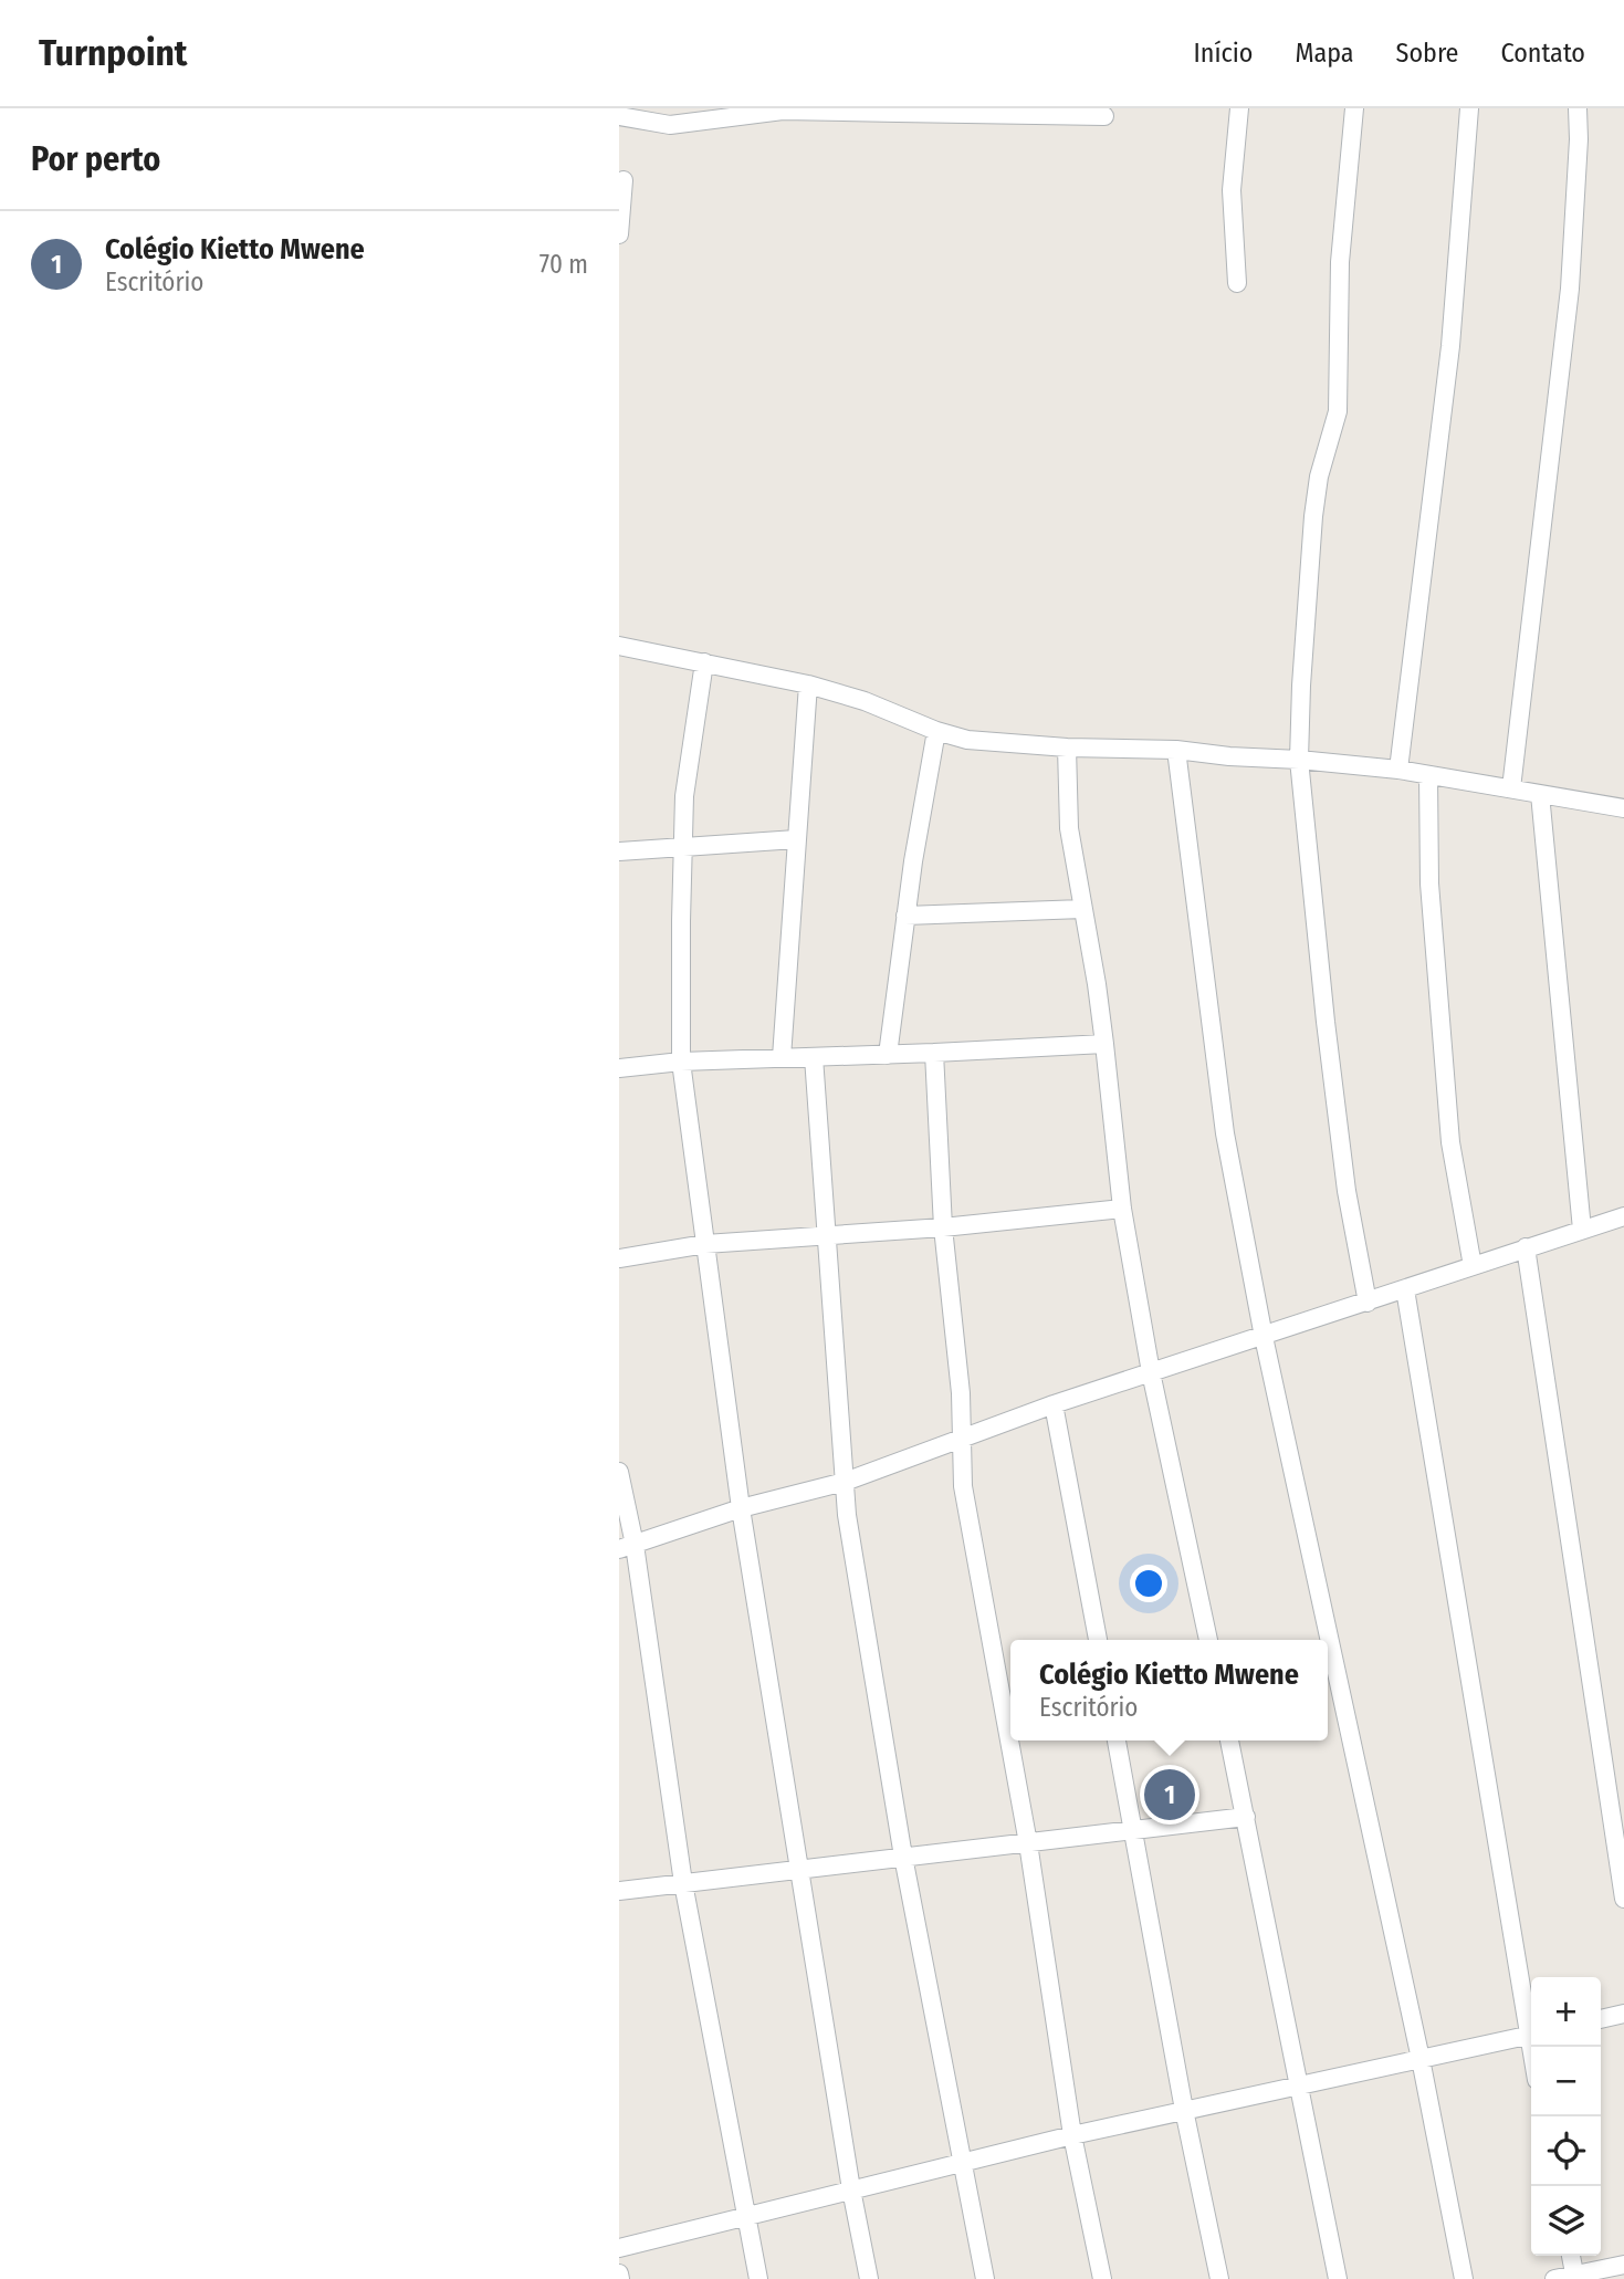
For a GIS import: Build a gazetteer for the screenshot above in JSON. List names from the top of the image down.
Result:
{
  "page": {
    "header": "Turnpoint",
    "nav": [
      "Início",
      "Mapa",
      "Sobre",
      "Contato"
    ],
    "heading": "Por perto",
    "list": [
      {
        "mark": "1",
        "name": "Colégio Kietto Mwene",
        "note": "Escritório",
        "value": "70 m"
      }
    ],
    "popup": ["Colégio Kietto Mwene", "Escritório"],
    "pins": "1",
    "map_buttons": ["+", "−"]
  }
}
